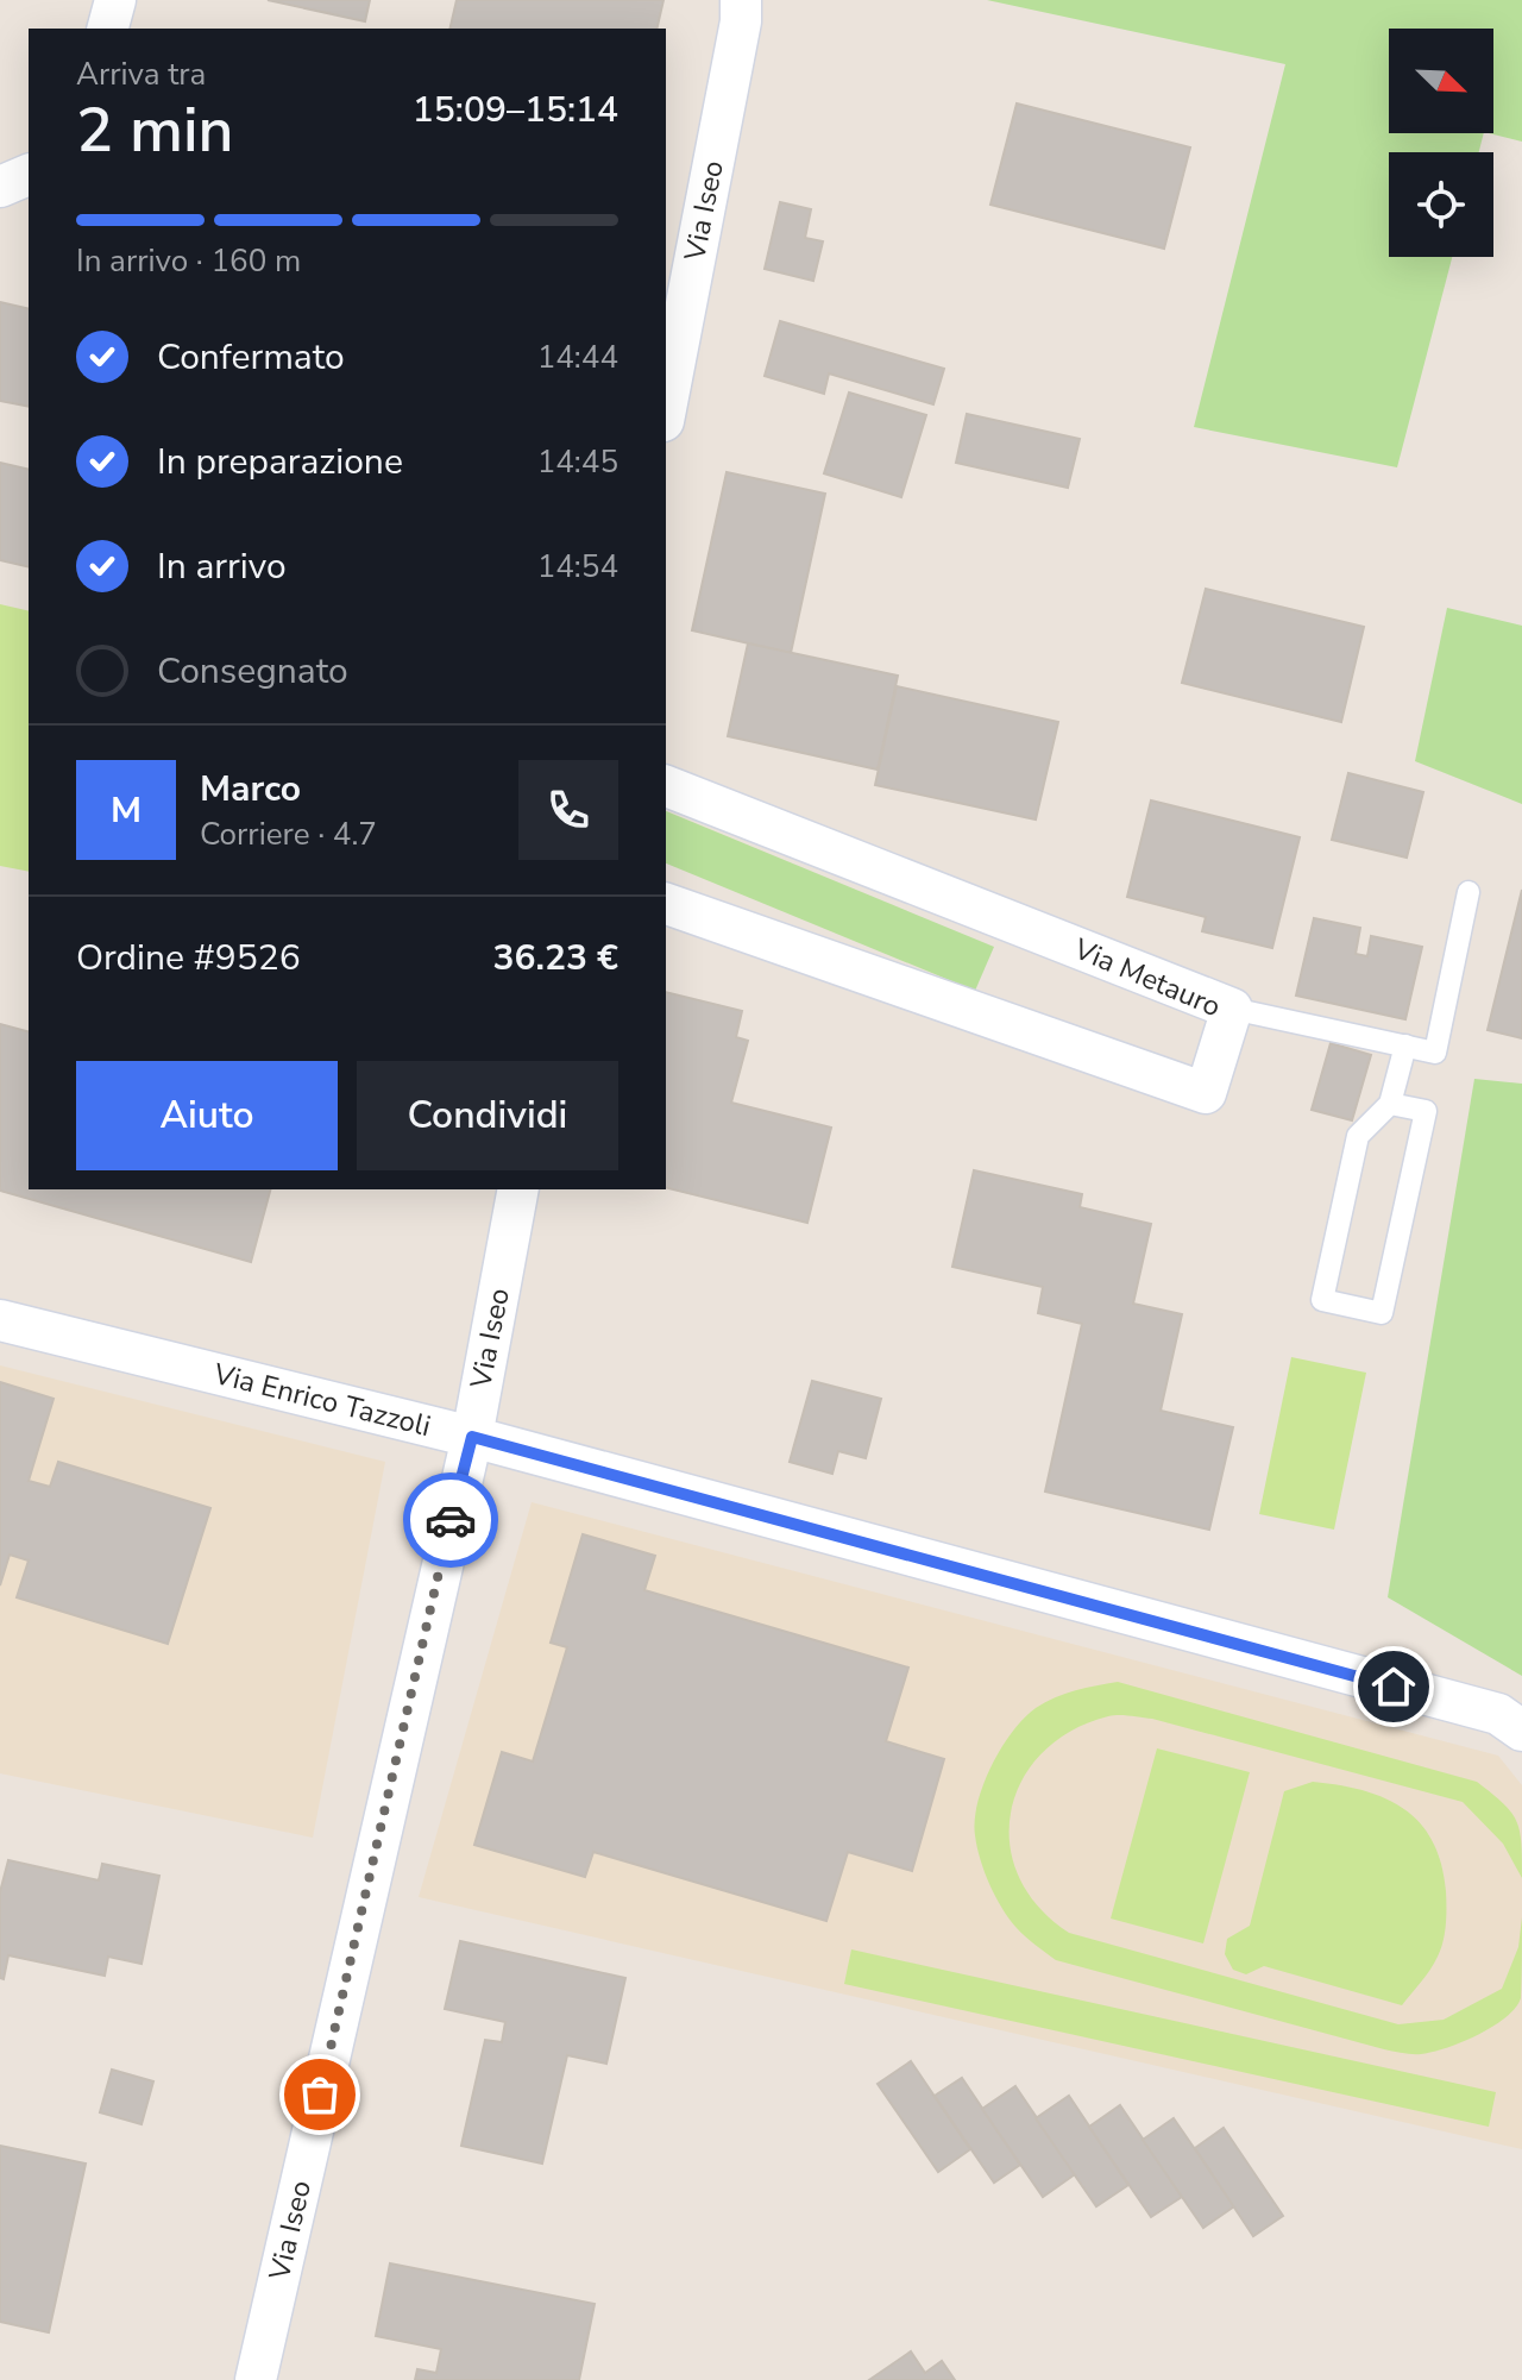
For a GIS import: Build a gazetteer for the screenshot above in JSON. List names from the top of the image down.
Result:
{
  "streets": {
    "street": ["Via Iseo", "Via Metauro", "Via Enrico Tazzoli"]
  },
  "crossings": [
    ["Via Iseo", "Via Enrico Tazzoli"]
  ],
  "north": "bottom right",
  "page": {
    "heading": ["2 min", "Arriva tra", "15:09–15:14"],
    "panel": [
      "Marco",
      "Corriere · 4.7",
      "Ordine #9526",
      "36.23 €"
    ],
    "bar": "In arrivo · 160 m",
    "list": [
      ["Confermato", "14:44"],
      ["In preparazione", "14:45"],
      ["In arrivo", "14:54"],
      "Consegnato"
    ],
    "round": "M",
    "buttons": ["Aiuto", "Condividi"]
  }
}
